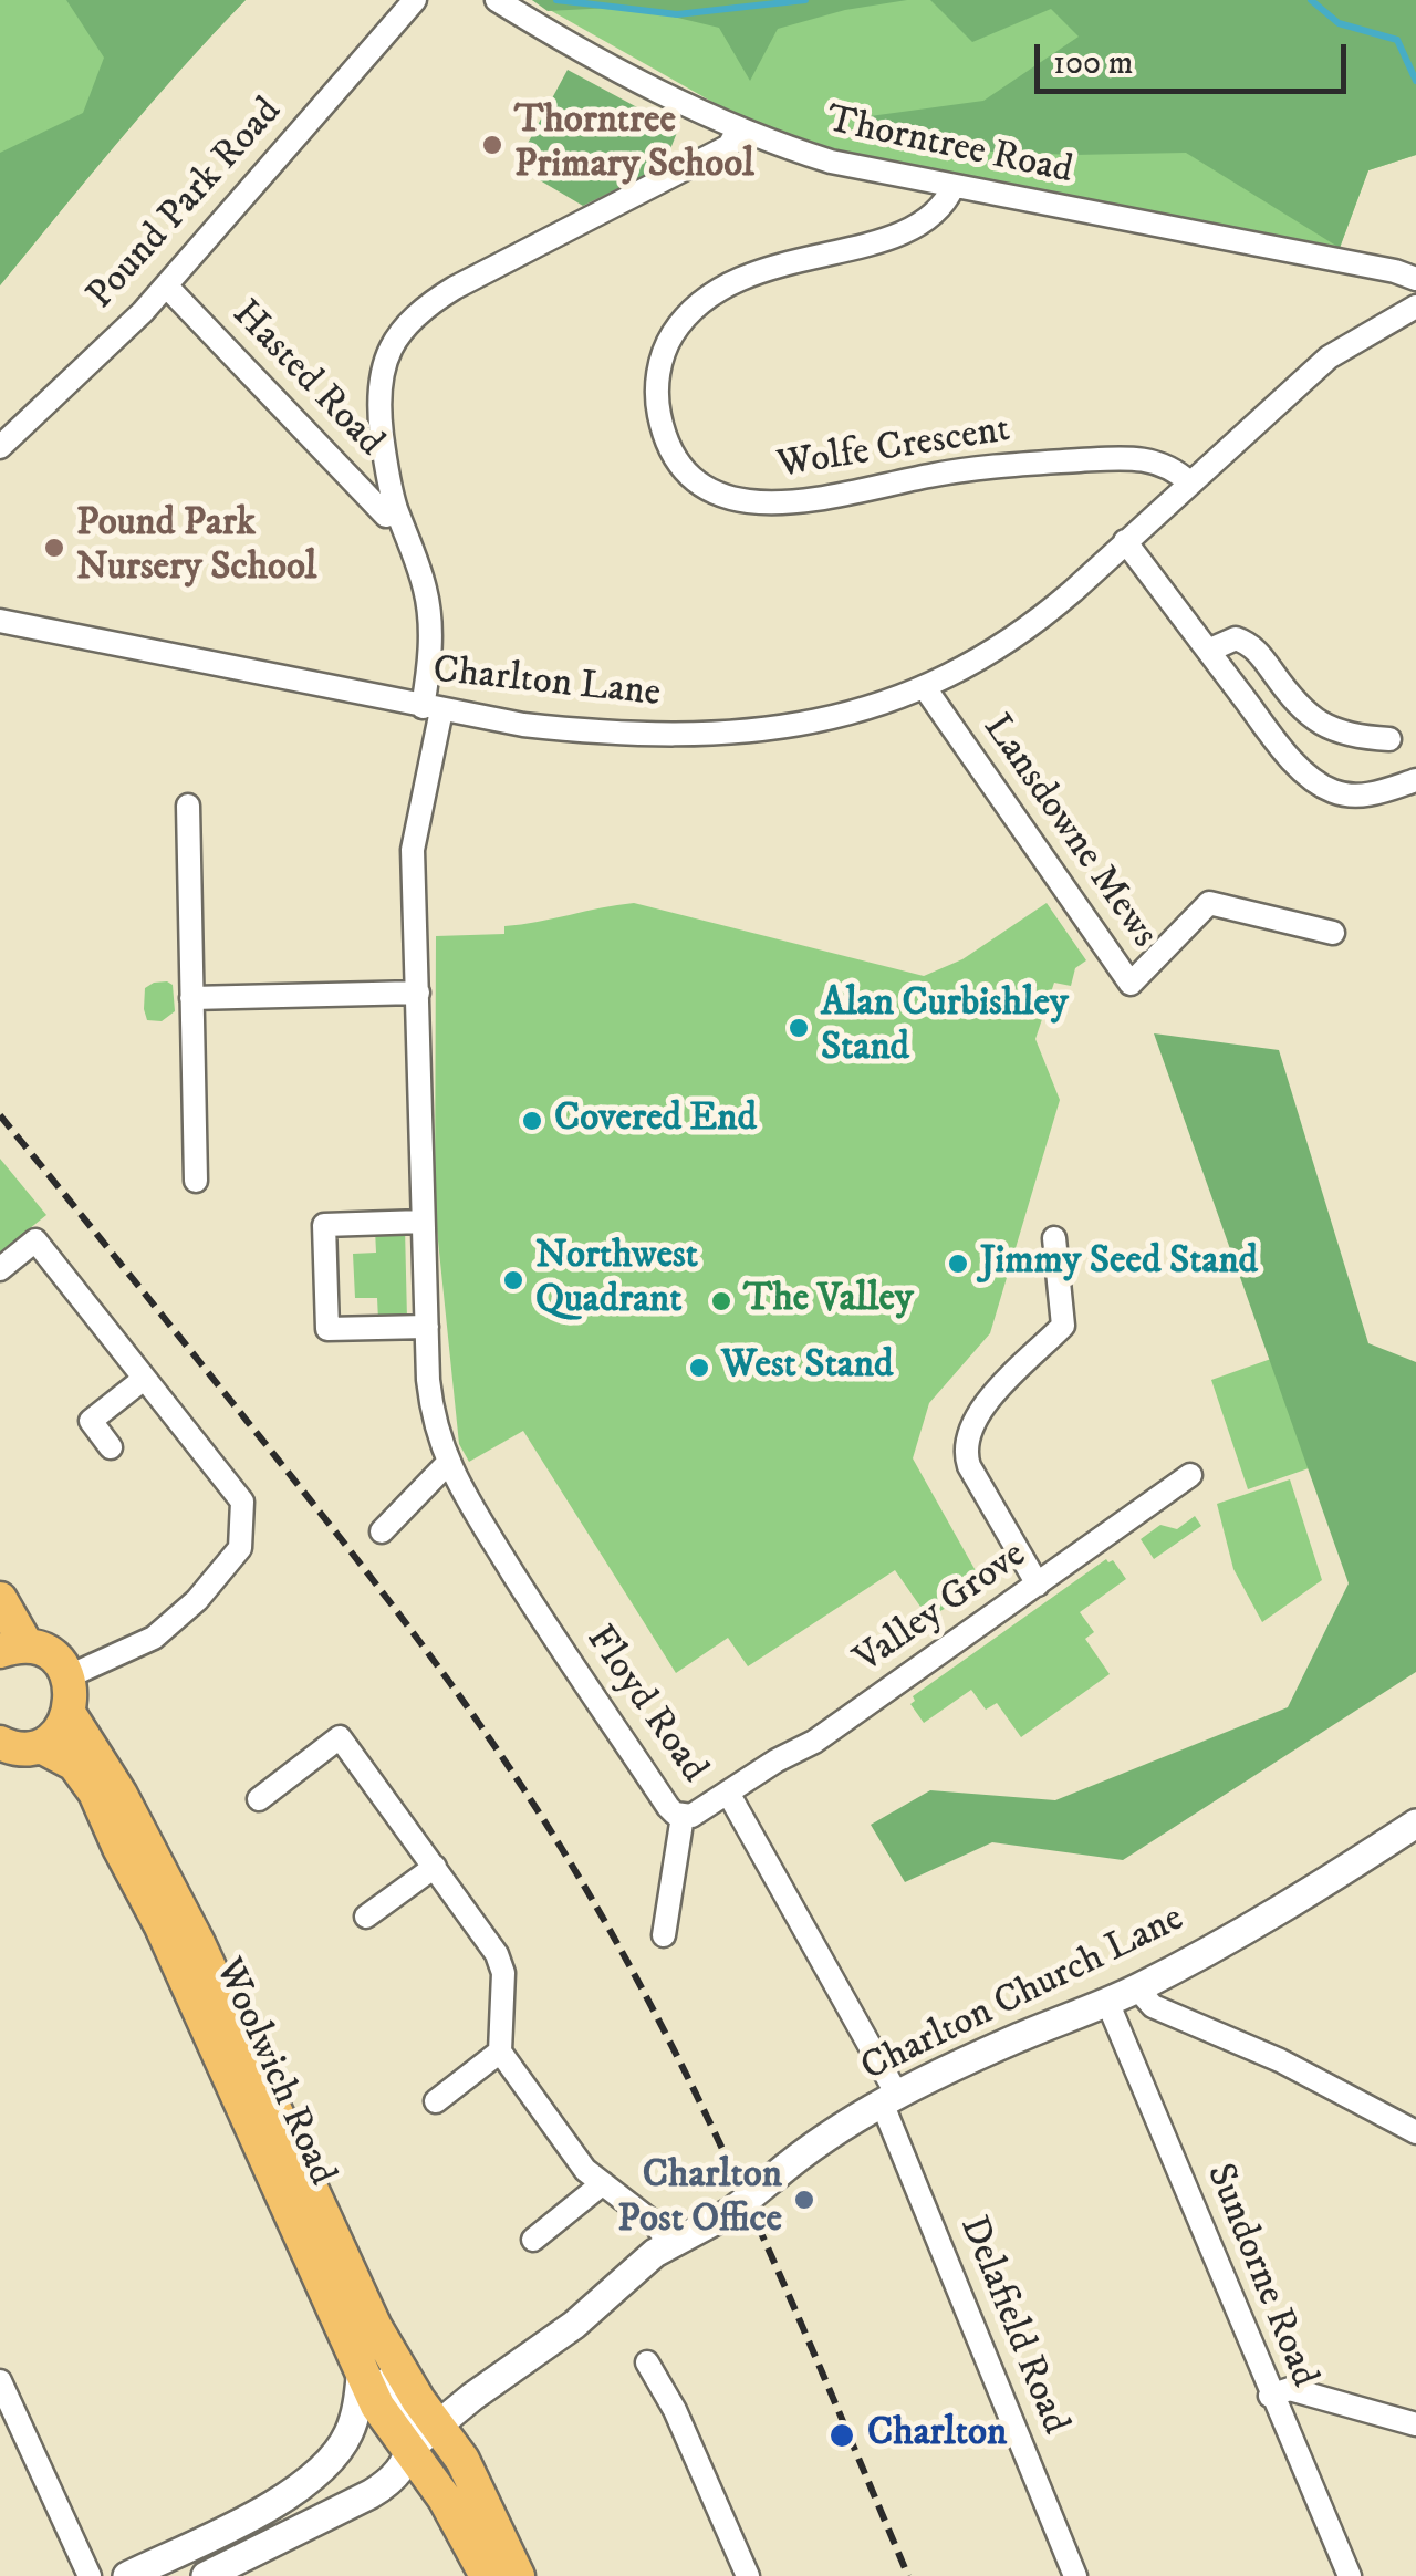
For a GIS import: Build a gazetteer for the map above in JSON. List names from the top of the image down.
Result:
{
  "streets": {
    "main road": ["Woolwich Road"],
    "street": [
      "Thorntree Road",
      "Pound Park Road",
      "Hasted Road",
      "Wolfe Crescent",
      "Charlton Lane",
      "Lansdowne Mews",
      "Valley Grove",
      "Floyd Road",
      "Charlton Church Lane",
      "Sundorne Road",
      "Delafield Road"
    ]
  },
  "crossings": [
    ["Thorntree Road", "Wolfe Crescent"],
    ["Thorntree Road", "Floyd Road"],
    ["Pound Park Road", "Hasted Road"],
    ["Hasted Road", "Floyd Road"],
    ["Wolfe Crescent", "Charlton Lane"],
    ["Charlton Lane", "Lansdowne Mews"],
    ["Charlton Lane", "Floyd Road"],
    ["Valley Grove", "Floyd Road"],
    ["Floyd Road", "Charlton Church Lane"],
    ["Floyd Road", "Delafield Road"],
    ["Charlton Church Lane", "Woolwich Road"],
    ["Charlton Church Lane", "Sundorne Road"],
    ["Charlton Church Lane", "Delafield Road"]
  ],
  "places": [
    "Thorntree Primary School",
    "Pound Park Nursery School",
    "Alan Curbishley Stand",
    "Covered End",
    "Jimmy Seed Stand",
    "Northwest Quadrant",
    "The Valley",
    "West Stand",
    "Charlton Post Office",
    "Charlton"
  ],
  "scale_bar": "100 m"
}
